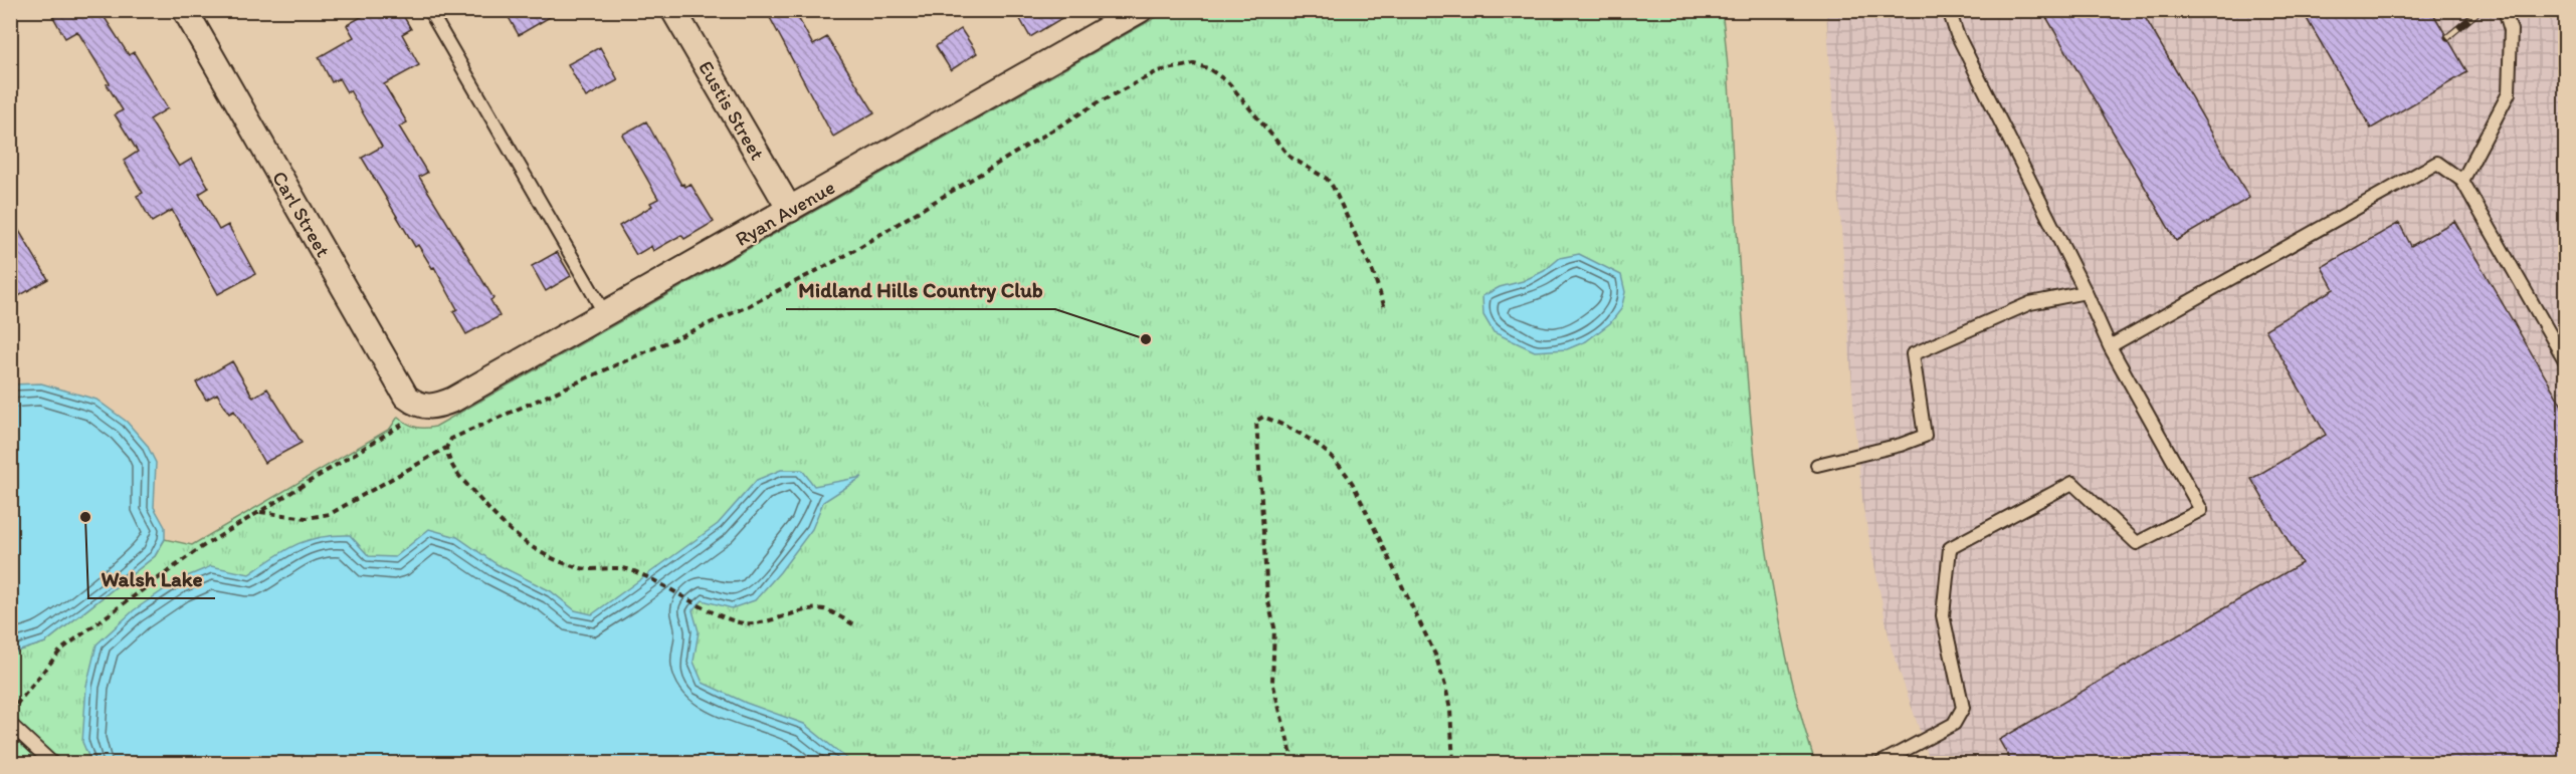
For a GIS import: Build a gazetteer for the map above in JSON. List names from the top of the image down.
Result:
{
  "streets": {
    "street": ["Eustis Street", "Ryan Avenue", "Carl Street"]
  },
  "crossings": [
    ["Eustis Street", "Ryan Avenue"],
    ["Ryan Avenue", "Carl Street"]
  ],
  "places": ["Midland Hills Country Club", "Walsh Lake"]
}
